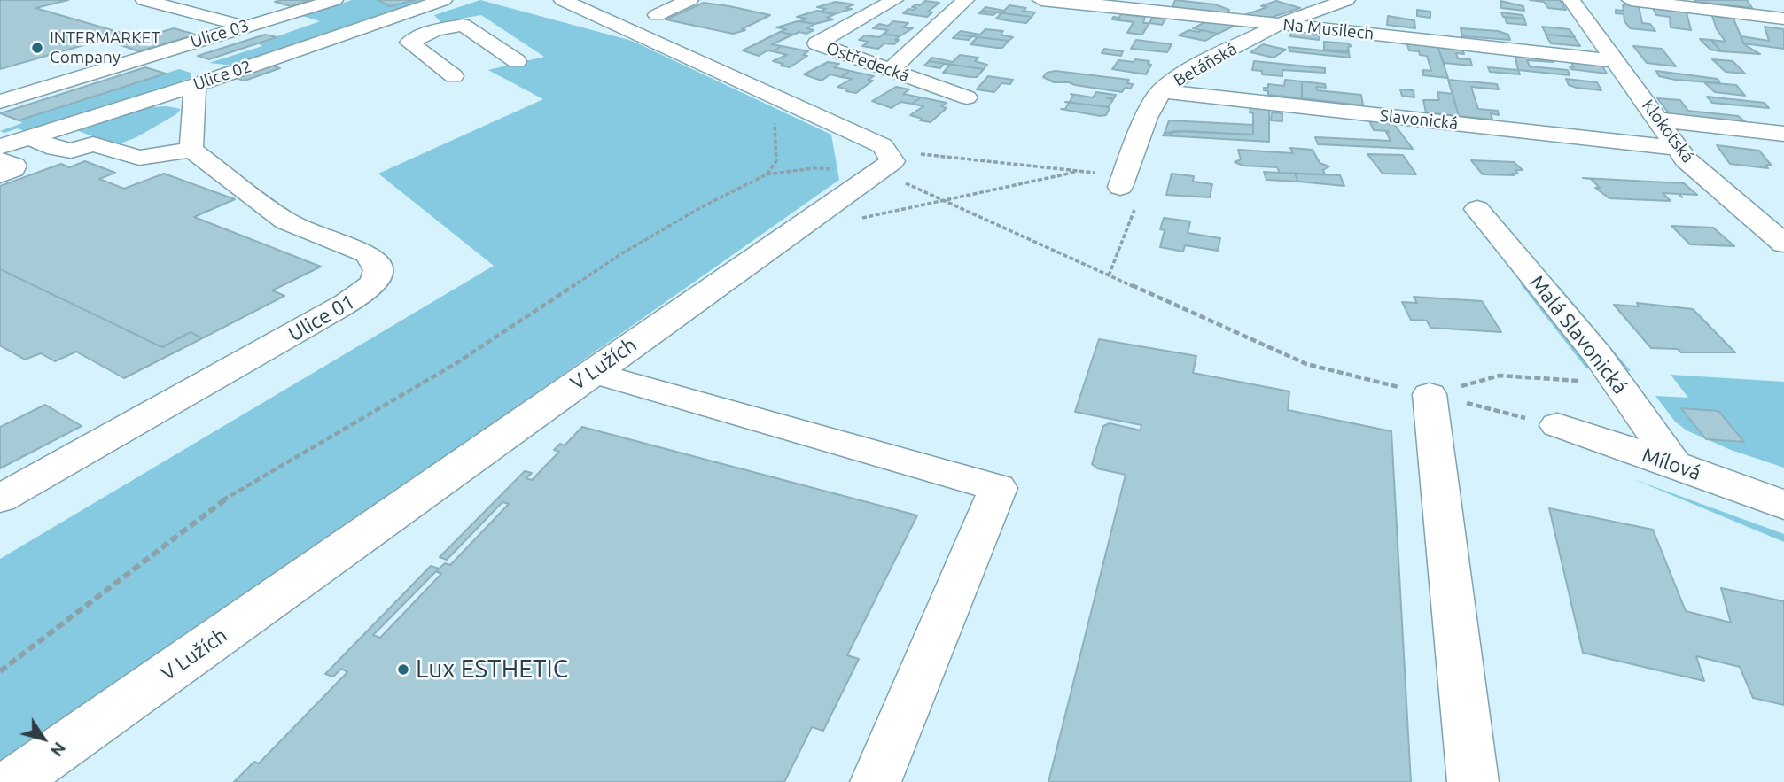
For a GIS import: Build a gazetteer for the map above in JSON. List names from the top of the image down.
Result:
{
  "streets": {
    "street": [
      "Na Musilech",
      "Ulice 03",
      "Ostředecká",
      "Betáňská",
      "Ulice 02",
      "Slavonická",
      "Klokotská",
      "Ulice 01",
      "Malá Slavonická",
      "V Lužích",
      "Mílová"
    ]
  },
  "crossings": [
    ["Na Musilech", "Betáňská"],
    ["Na Musilech", "Klokotská"],
    ["Betáňská", "Slavonická"],
    ["Slavonická", "Klokotská"],
    ["Malá Slavonická", "Mílová"]
  ],
  "places": ["INTERMARKET Company", "Lux ESTHETIC"],
  "north": "bottom right"
}
